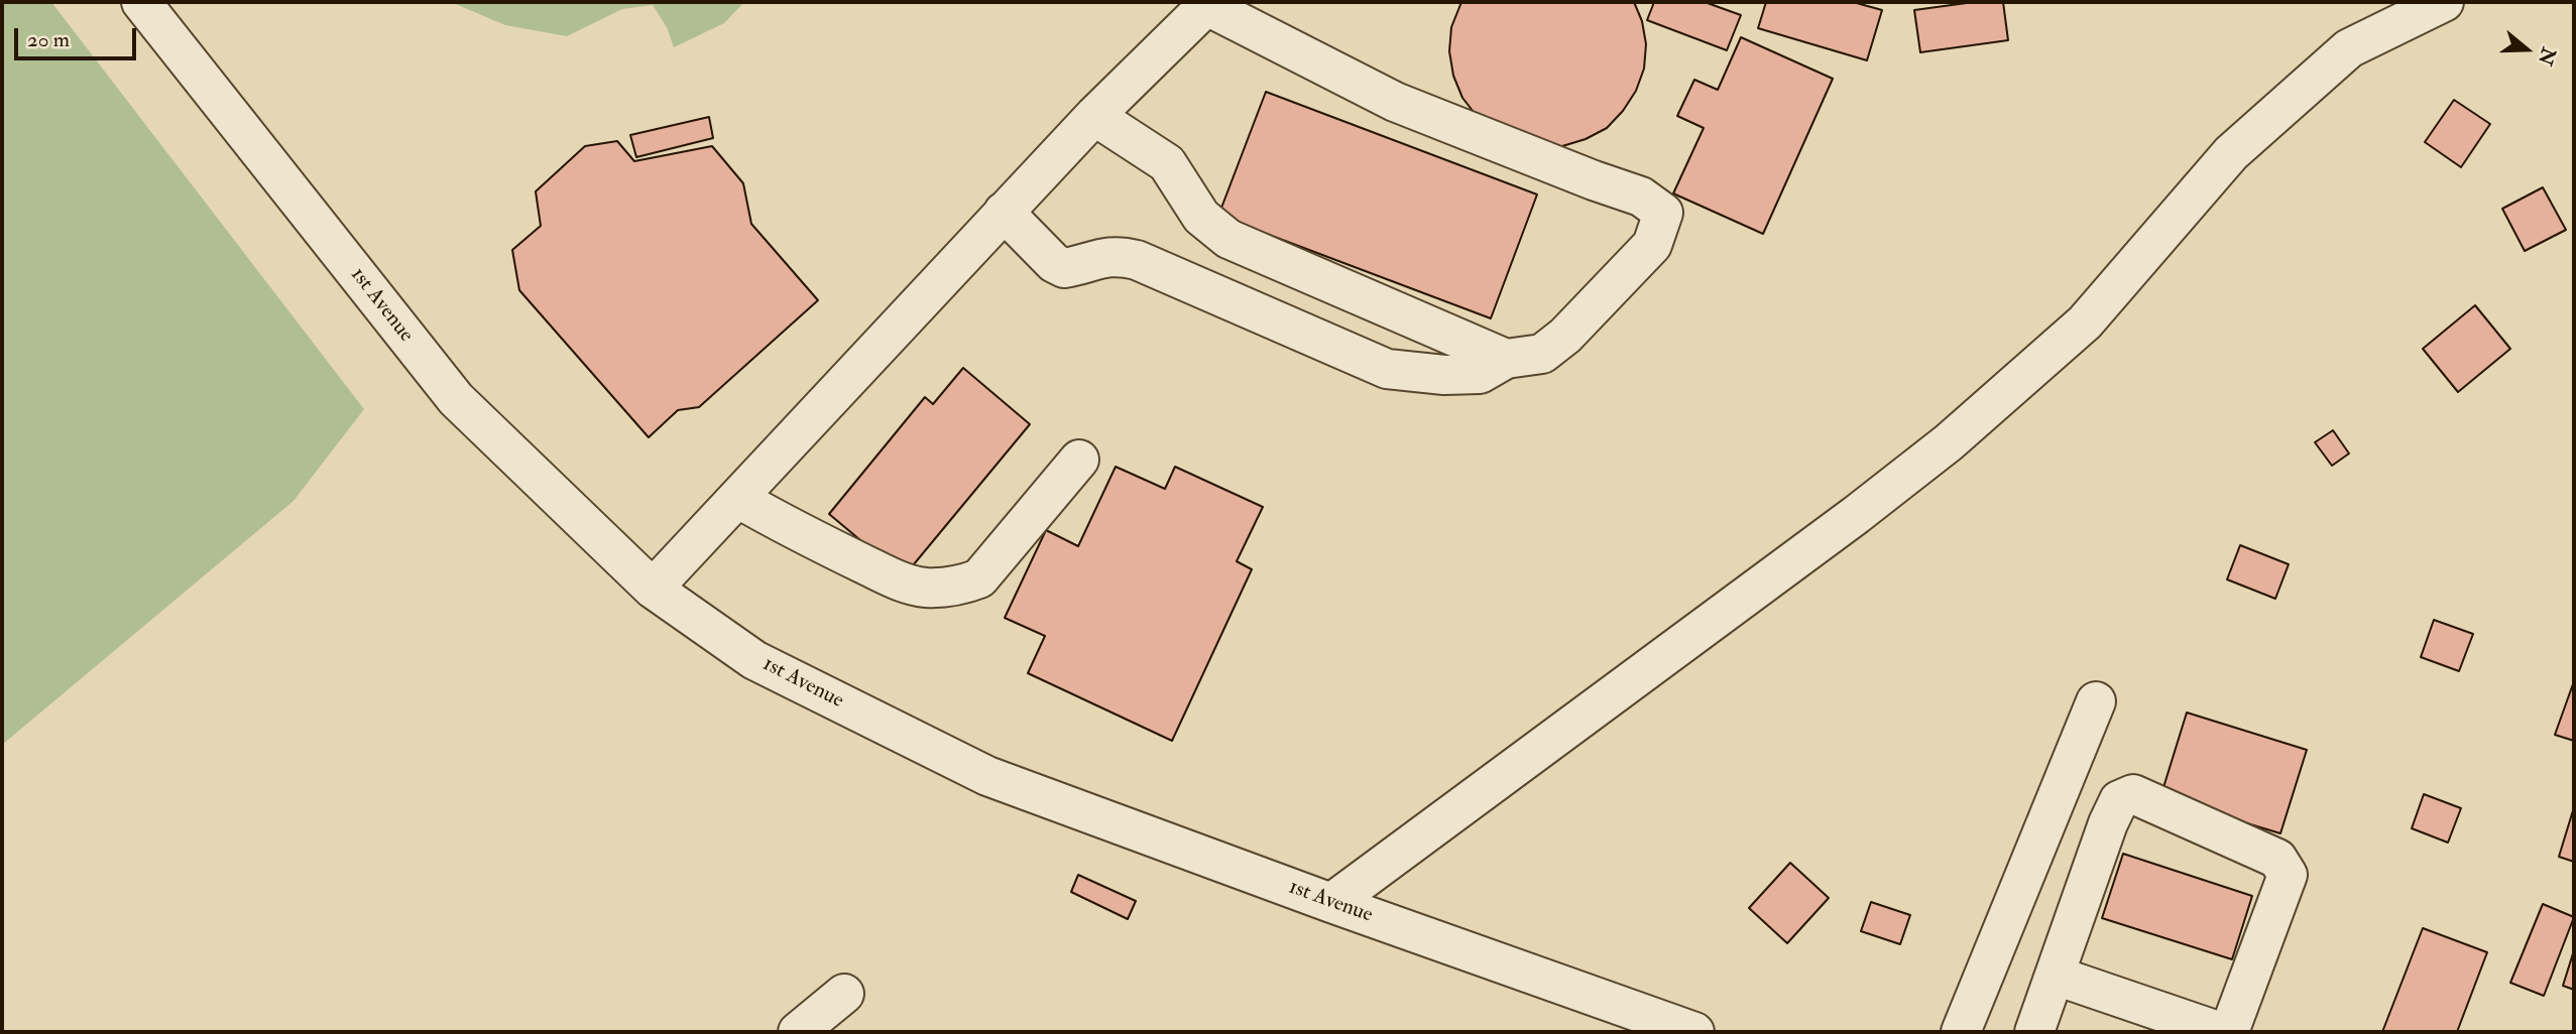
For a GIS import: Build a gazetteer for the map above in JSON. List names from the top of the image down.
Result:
{
  "streets": {
    "street": ["1st Avenue"]
  },
  "scale_bar": "20 m",
  "north": "right"
}
